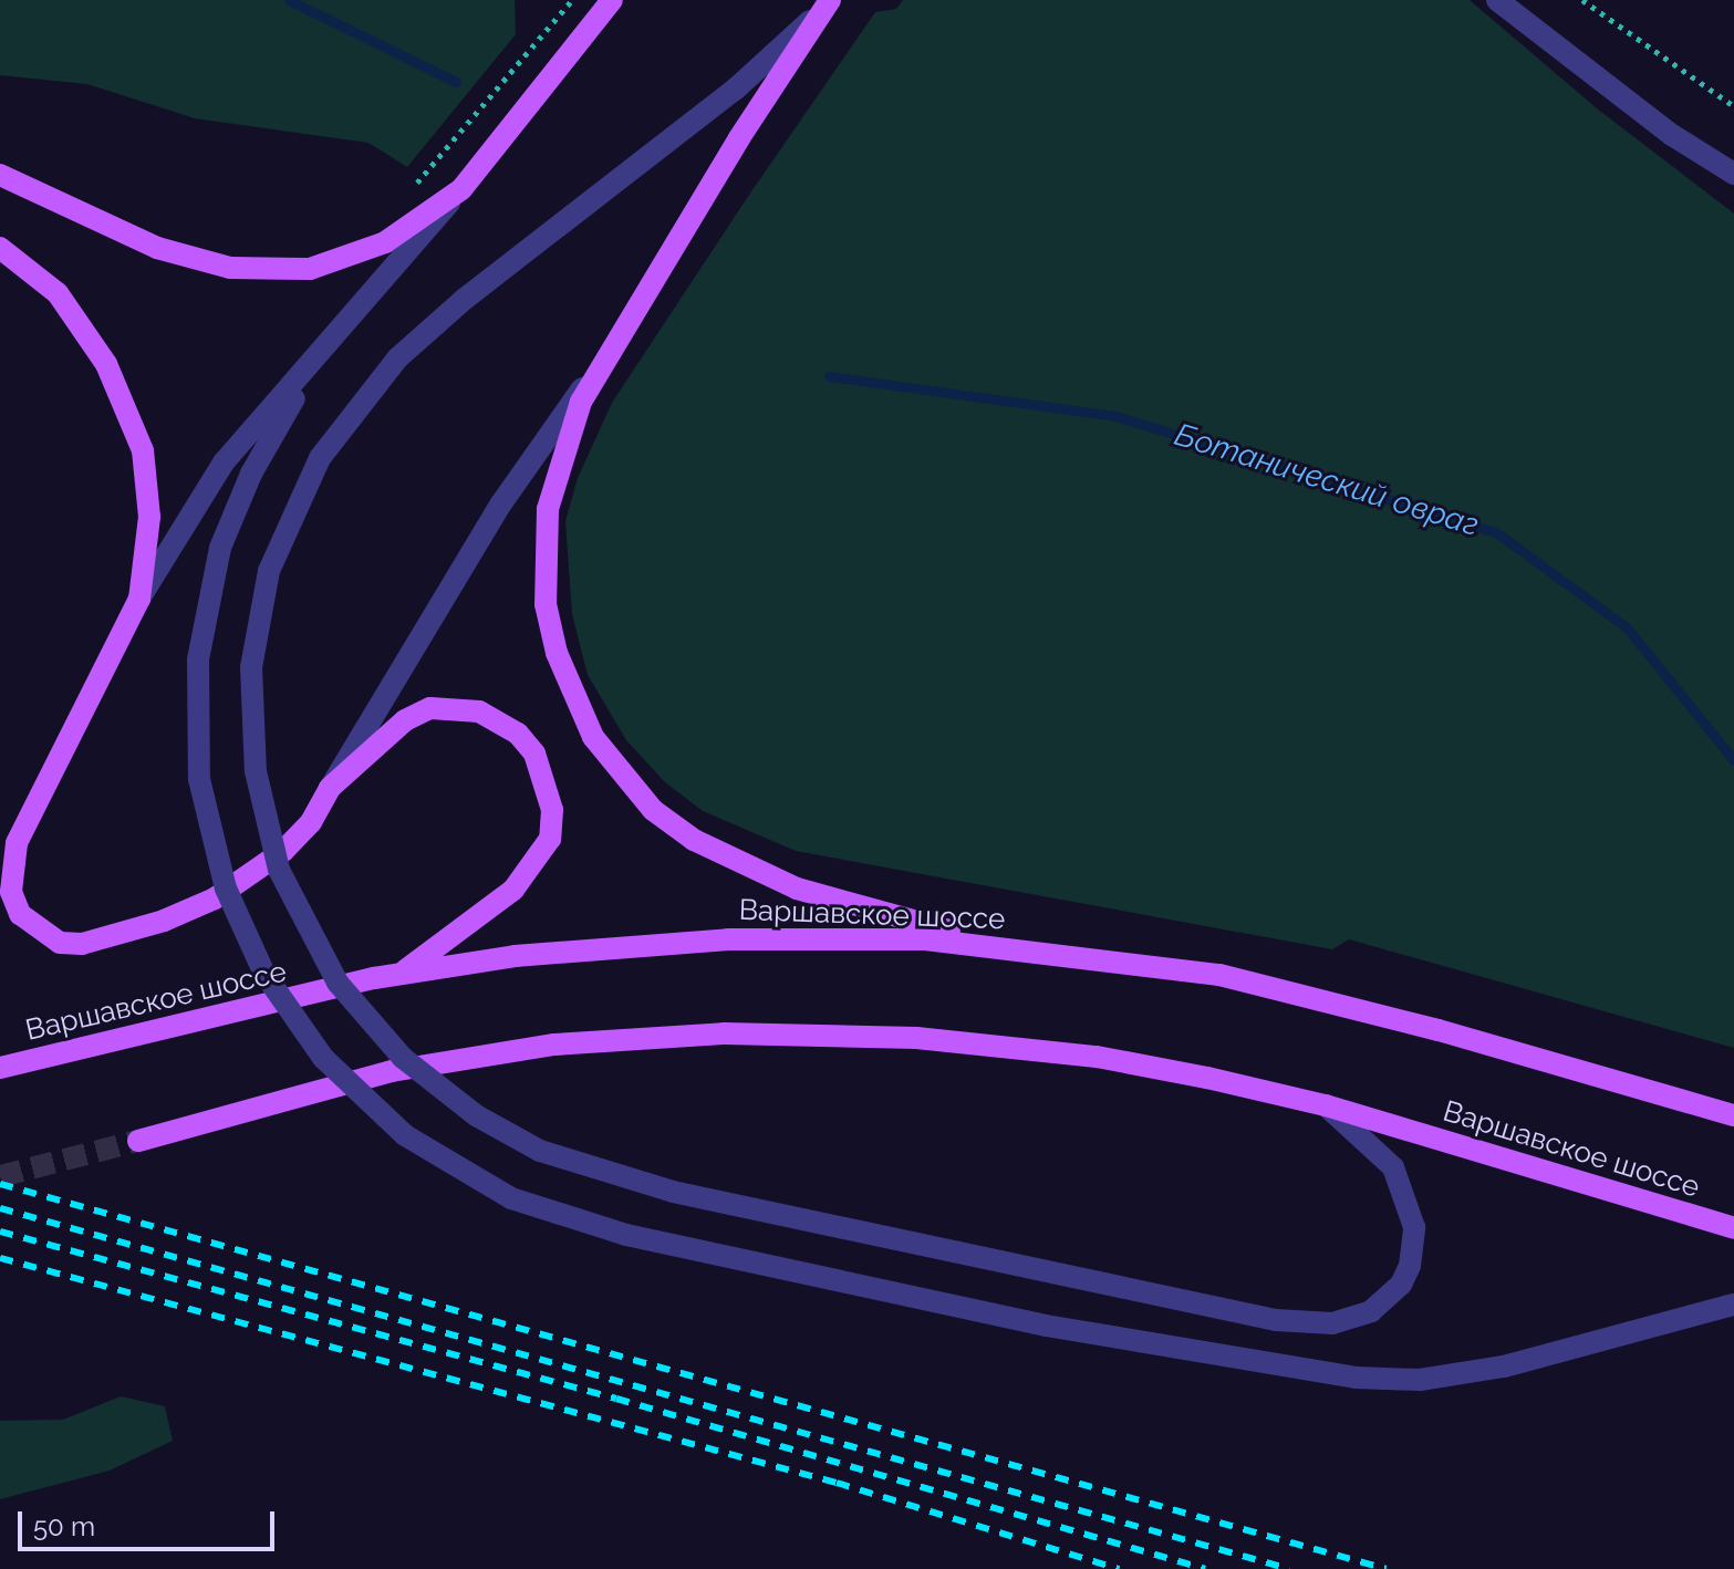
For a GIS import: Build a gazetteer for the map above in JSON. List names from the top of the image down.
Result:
{
  "streets": {
    "main road": ["Варшавское шоссе"]
  },
  "water": ["Ботанический овраг"],
  "scale_bar": "50 m"
}
